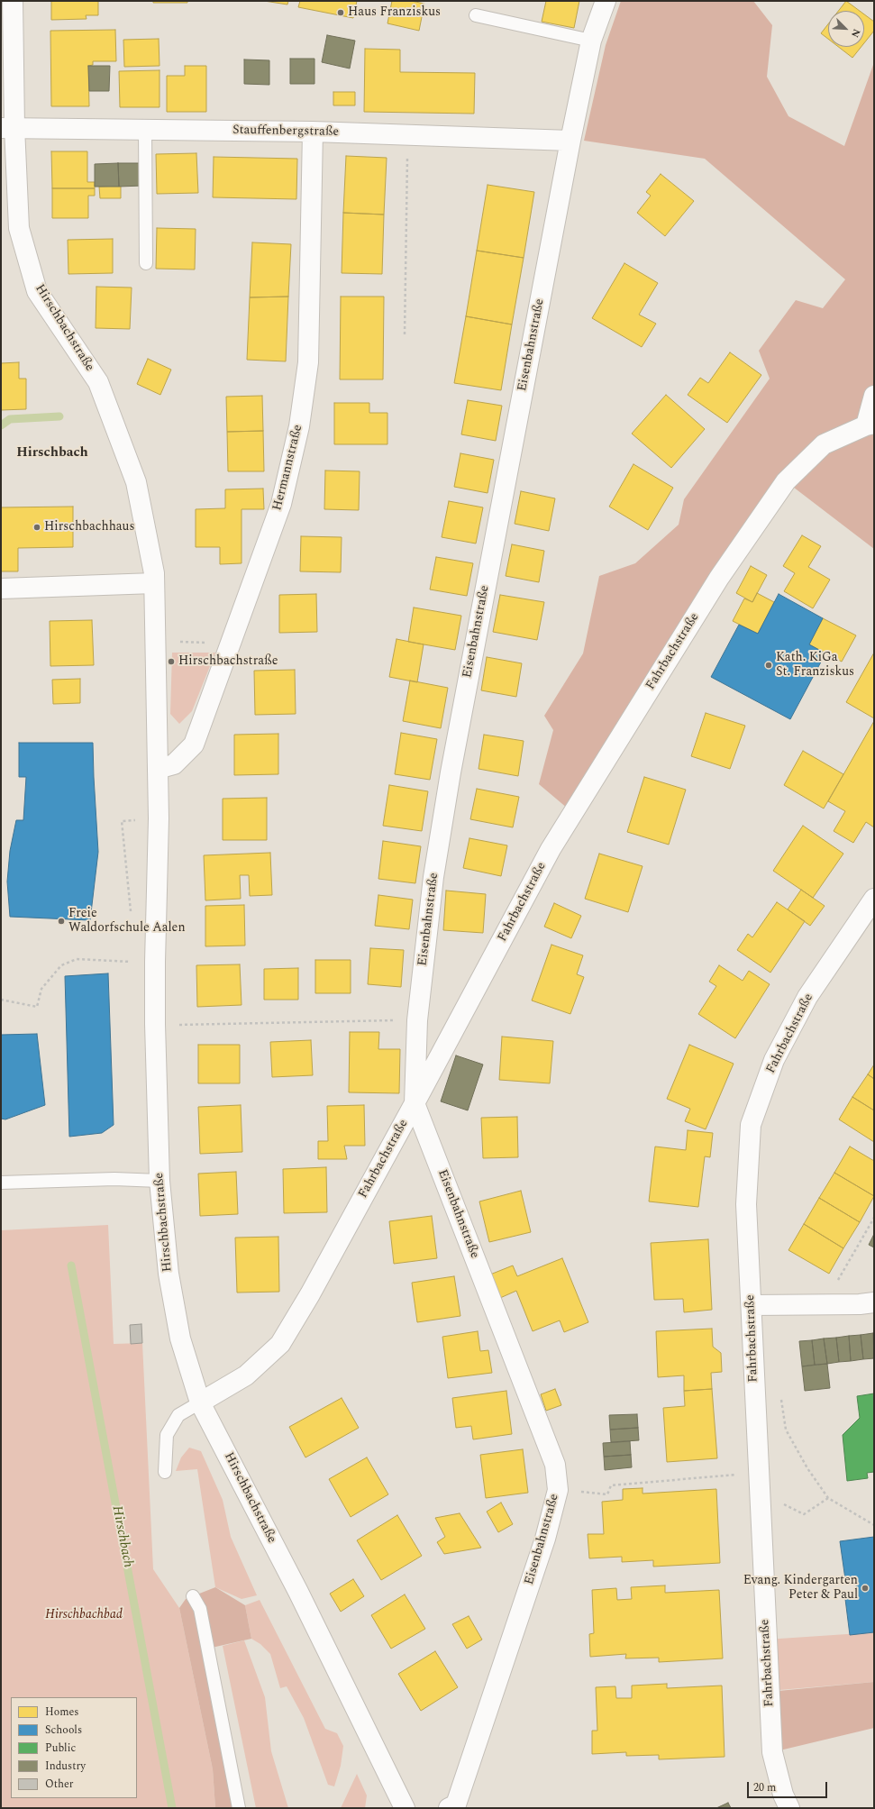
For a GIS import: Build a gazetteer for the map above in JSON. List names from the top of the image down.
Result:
{
  "streets": {
    "street": [
      "Stauffenbergstraße",
      "Hirschbachstraße",
      "Eisenbahnstraße",
      "Hermannstraße",
      "Fahrbachstraße"
    ]
  },
  "crossings": [
    ["Stauffenbergstraße", "Hirschbachstraße"],
    ["Stauffenbergstraße", "Eisenbahnstraße"],
    ["Stauffenbergstraße", "Hermannstraße"],
    ["Hirschbachstraße", "Hermannstraße"],
    ["Hirschbachstraße", "Fahrbachstraße"],
    ["Eisenbahnstraße", "Fahrbachstraße"]
  ],
  "districts": ["Hirschbach"],
  "water": ["Hirschbach"],
  "parks": ["Hirschbachbad"],
  "places": [
    "Haus Franziskus",
    "Hirschbachhaus",
    "Hirschbachstraße",
    "Kath. KiGa St. Franziskus",
    "Freie Waldorfschule Aalen",
    "Evang. Kindergarten Peter & Paul"
  ],
  "legend": [
    "Homes",
    "Schools",
    "Public",
    "Industry",
    "Other"
  ],
  "scale_bar": "20 m",
  "north": "bottom right"
}
